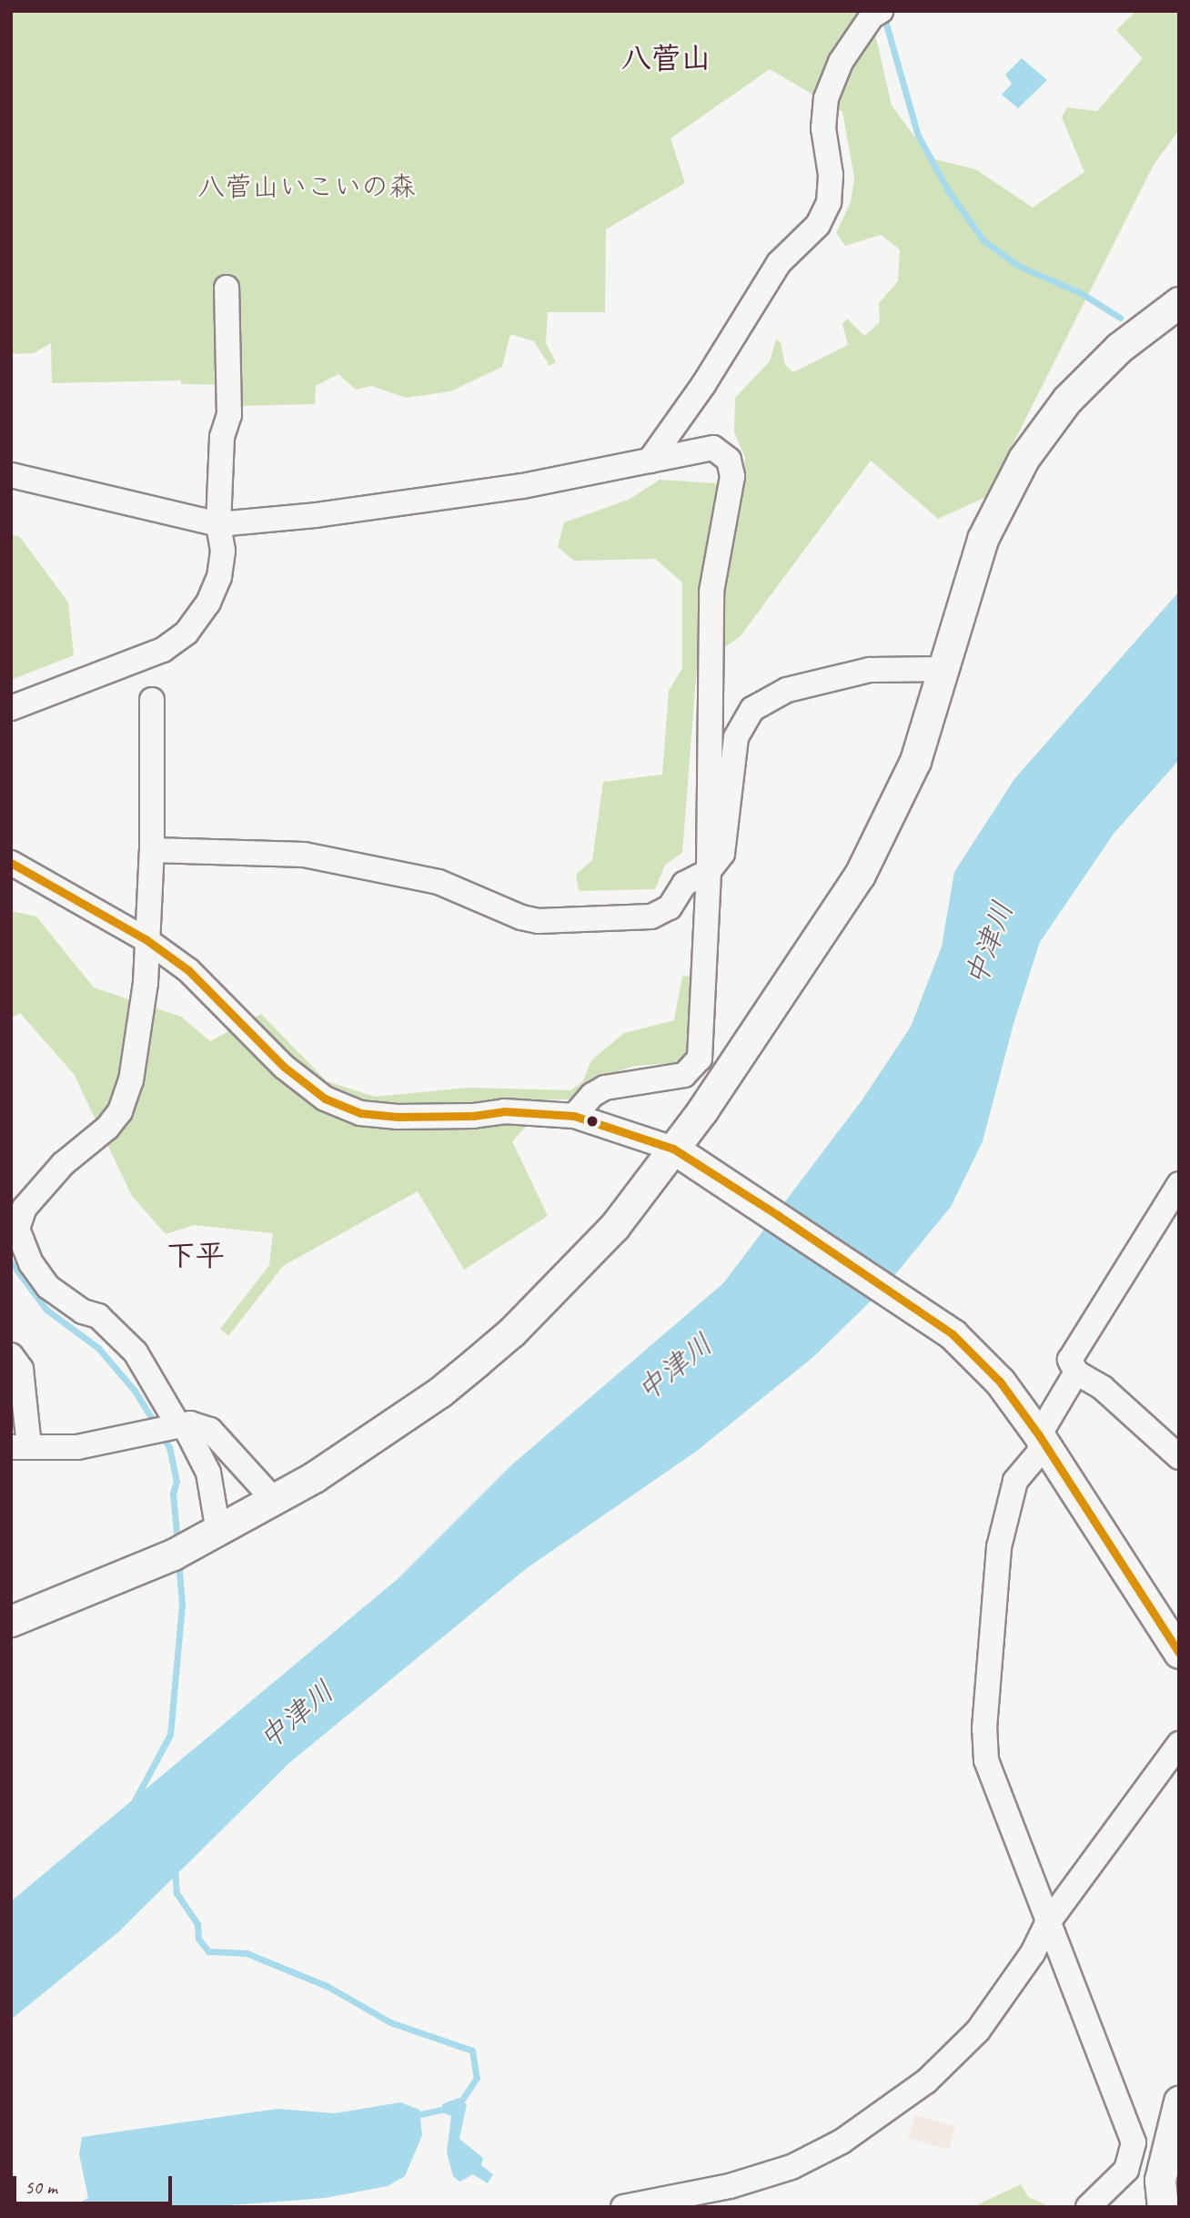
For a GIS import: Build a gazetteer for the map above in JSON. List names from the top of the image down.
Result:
{
  "districts": ["八菅山", "下平"],
  "water": ["中津川"],
  "parks": ["八菅山いこいの森"],
  "scale_bar": "50 m"
}
